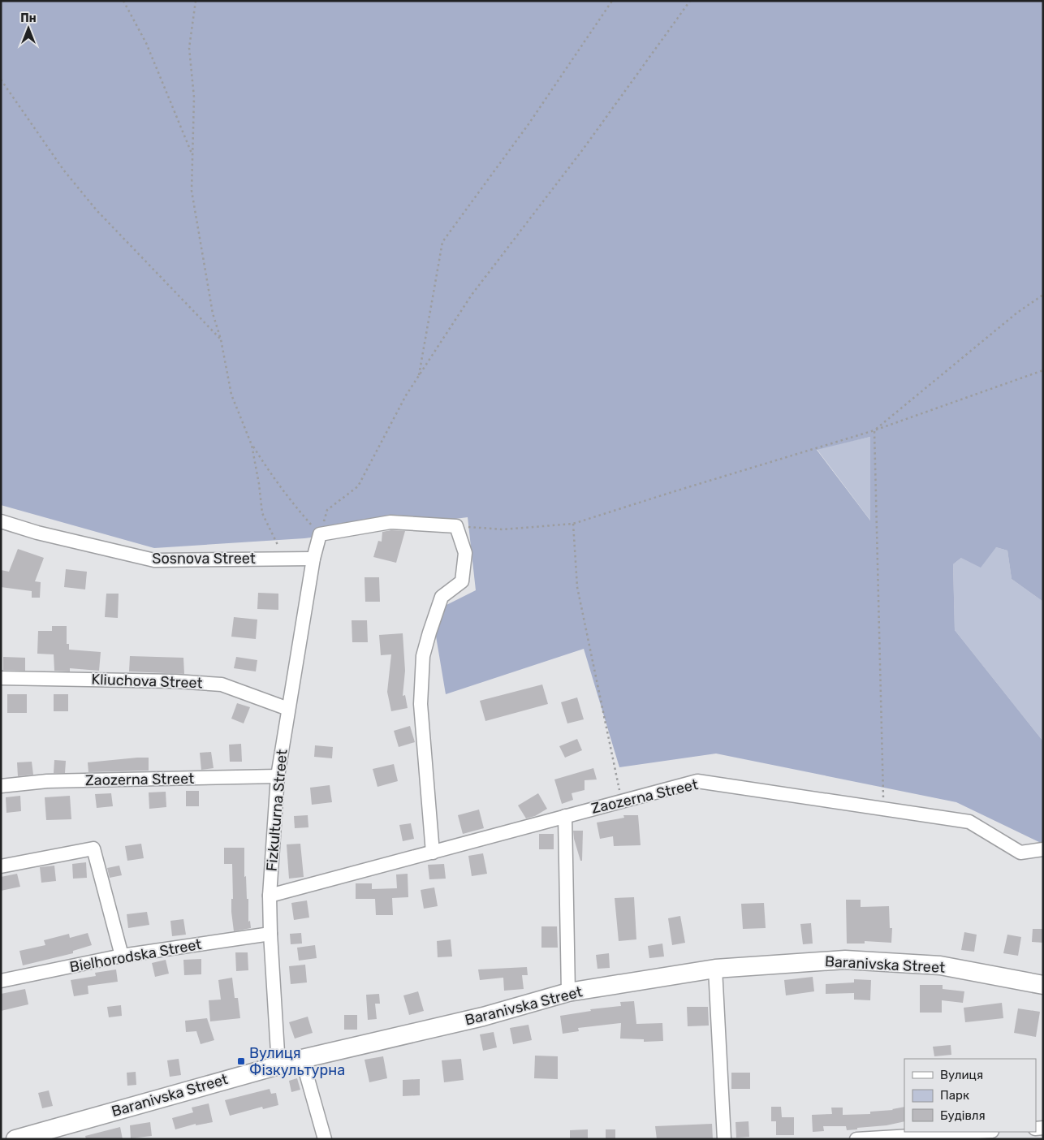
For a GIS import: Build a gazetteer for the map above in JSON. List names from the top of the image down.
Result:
{
  "streets": {
    "main road": ["Baranivska Street"],
    "street": [
      "Sosnova Street",
      "Kliuchova Street",
      "Zaozerna Street",
      "Fizkulturna Street",
      "Bielhorodska Street"
    ]
  },
  "crossings": [
    ["Sosnova Street", "Fizkulturna Street"],
    ["Kliuchova Street", "Fizkulturna Street"],
    ["Zaozerna Street", "Fizkulturna Street"],
    ["Fizkulturna Street", "Bielhorodska Street"],
    ["Fizkulturna Street", "Baranivska Street"]
  ],
  "places": {
    "transit": ["Вулиця Фізкультурна"]
  },
  "legend": ["Вулиця", "Парк", "Будівля"],
  "north": "top"
}
